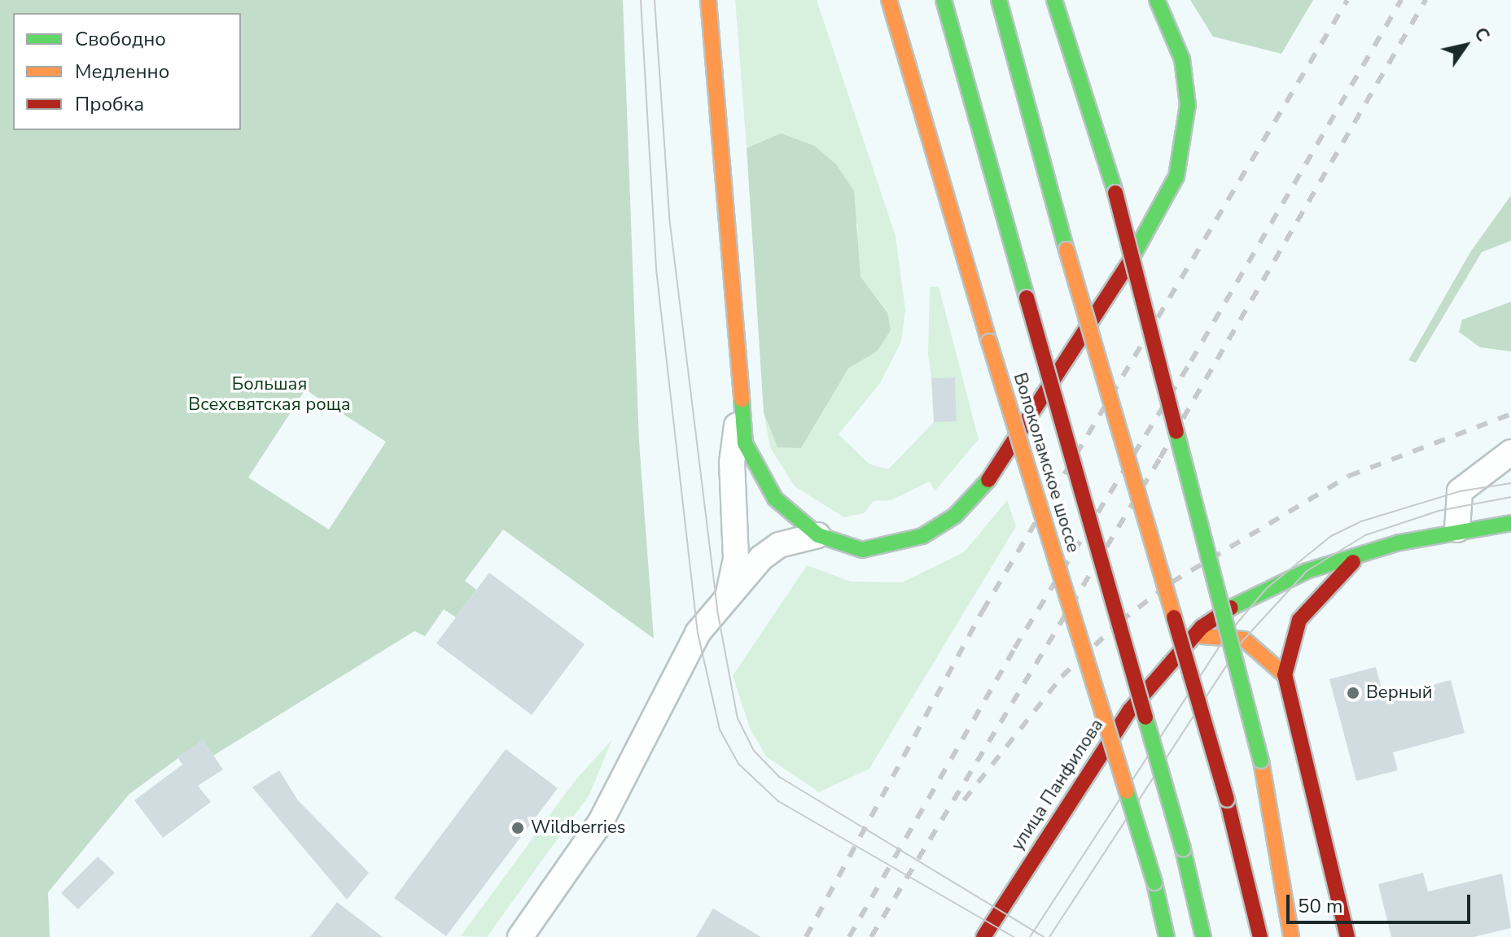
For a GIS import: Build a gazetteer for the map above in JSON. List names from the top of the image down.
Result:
{
  "streets": {
    "main road": ["Волоколамское шоссе", "улица Панфилова"]
  },
  "parks": ["Большая Всехсвятская роща"],
  "places": ["Верный", "Wildberries"],
  "legend": ["Свободно", "Медленно", "Пробка"],
  "scale_bar": "50 m",
  "north": "top right"
}
